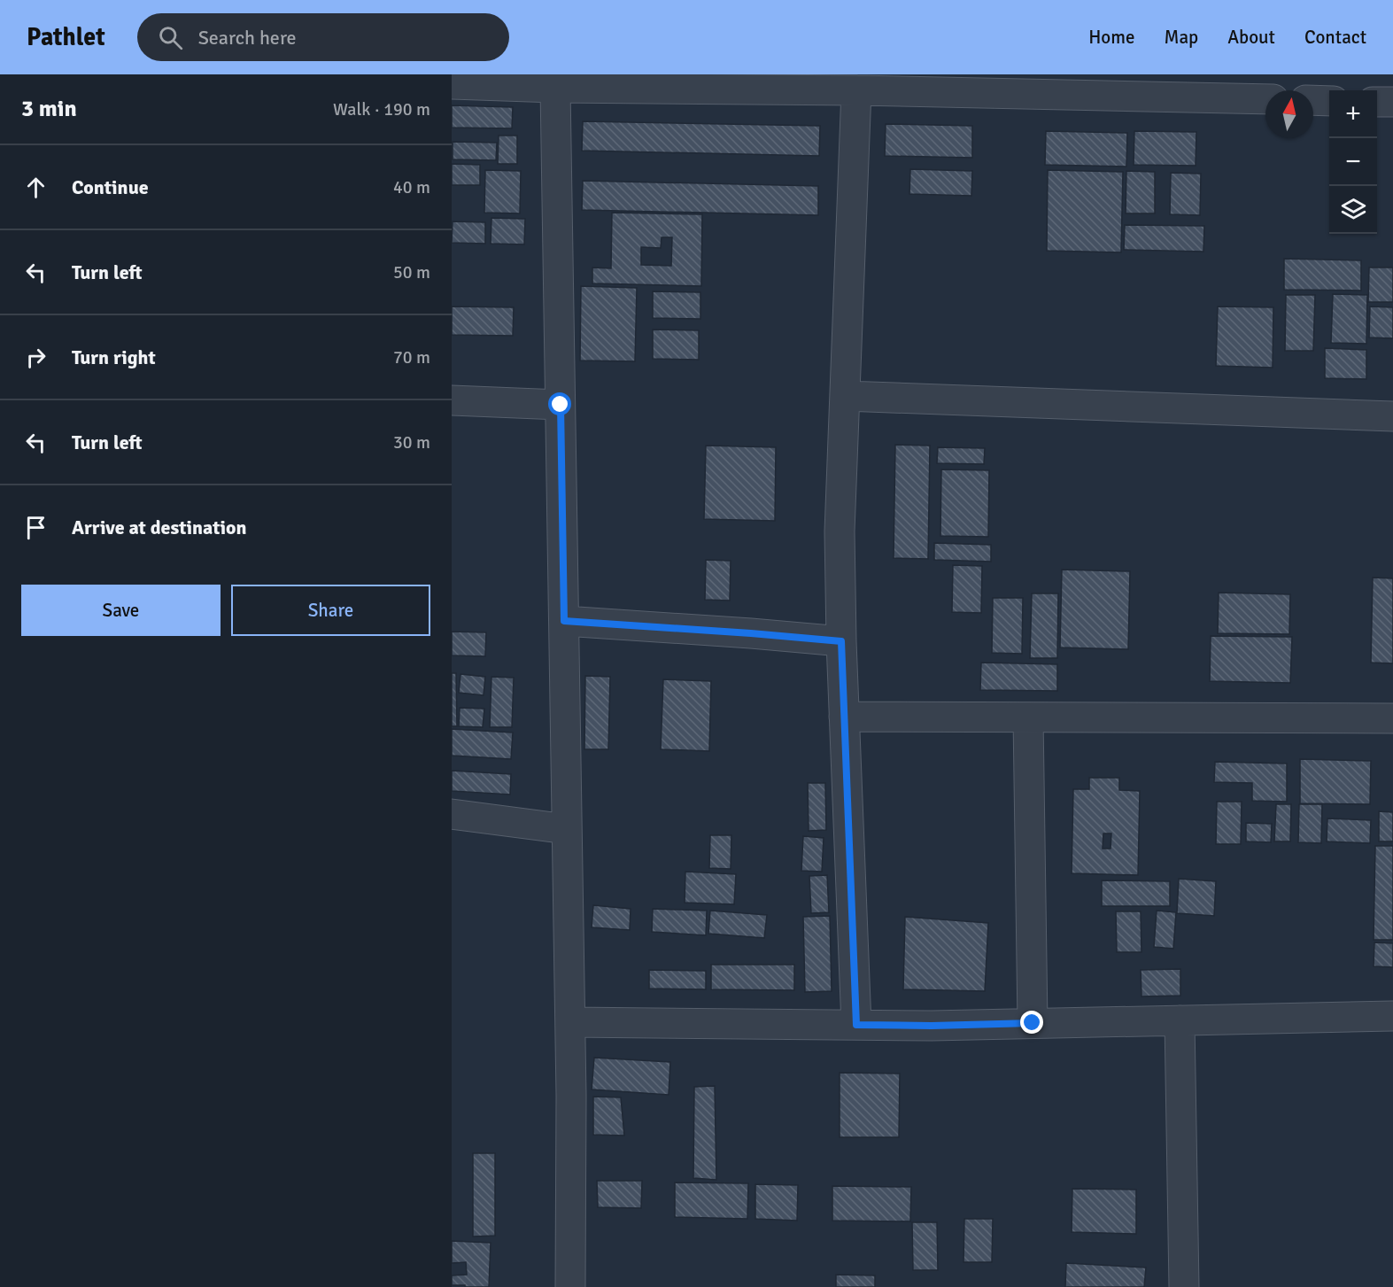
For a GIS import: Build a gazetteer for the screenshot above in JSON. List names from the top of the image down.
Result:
{
  "north": "top",
  "page": {
    "header": "Pathlet",
    "search": "Search here",
    "nav": [
      "Home",
      "Map",
      "About",
      "Contact"
    ],
    "heading": ["3 min", "Walk · 190 m"],
    "map_buttons": ["+", "−"],
    "list": [
      ["Continue", "40 m"],
      ["Turn left", "50 m"],
      ["Turn right", "70 m"],
      ["Turn left", "30 m"],
      "Arrive at destination"
    ],
    "buttons": ["Save", "Share"]
  }
}
